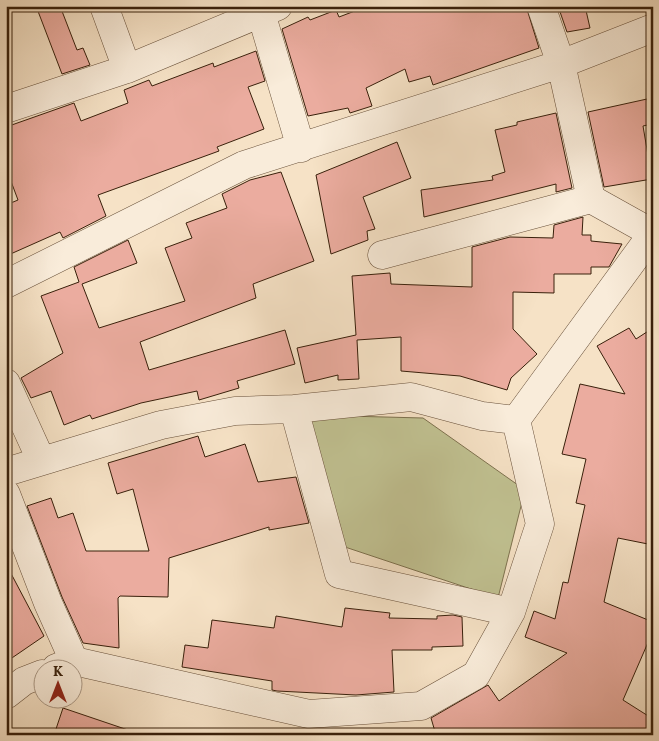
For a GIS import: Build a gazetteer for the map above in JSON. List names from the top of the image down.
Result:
{
  "north": "top"
}
